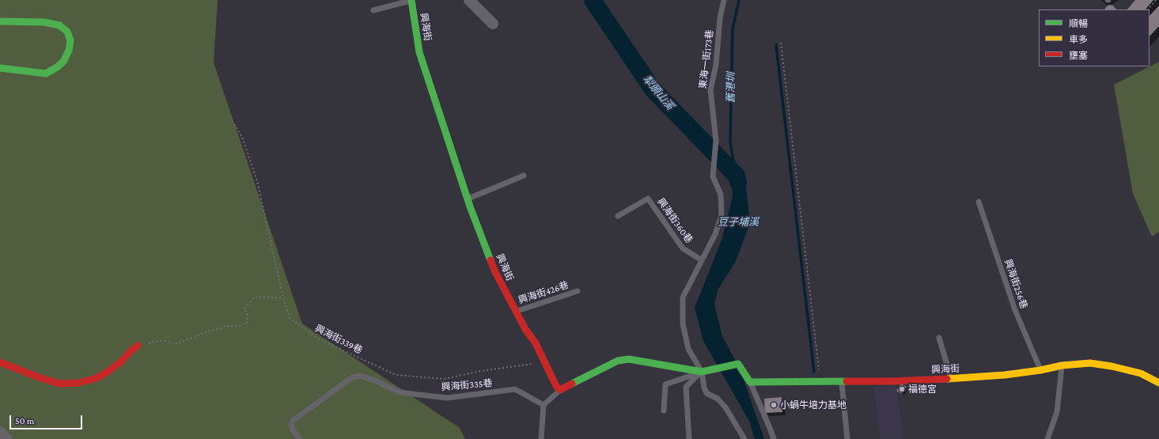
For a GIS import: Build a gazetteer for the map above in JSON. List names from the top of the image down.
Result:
{
  "streets": {
    "street": ["興海街"],
    "lane": [
      "東海一街173巷",
      "興海街360巷",
      "興海街256巷",
      "興海街426巷",
      "興海街335巷"
    ],
    "path": ["興海街339巷"]
  },
  "crossings": [
    ["興海街", "興海街256巷"],
    ["興海街", "興海街426巷"],
    ["興海街", "興海街339巷"],
    ["東海一街173巷", "興海街360巷"]
  ],
  "water": ["舊港圳", "犁頭山溪", "豆子埔溪"],
  "places": ["福德宮", "小蝸牛培力基地"],
  "legend": ["順暢", "車多", "壅塞"],
  "scale_bar": "50 m"
}
